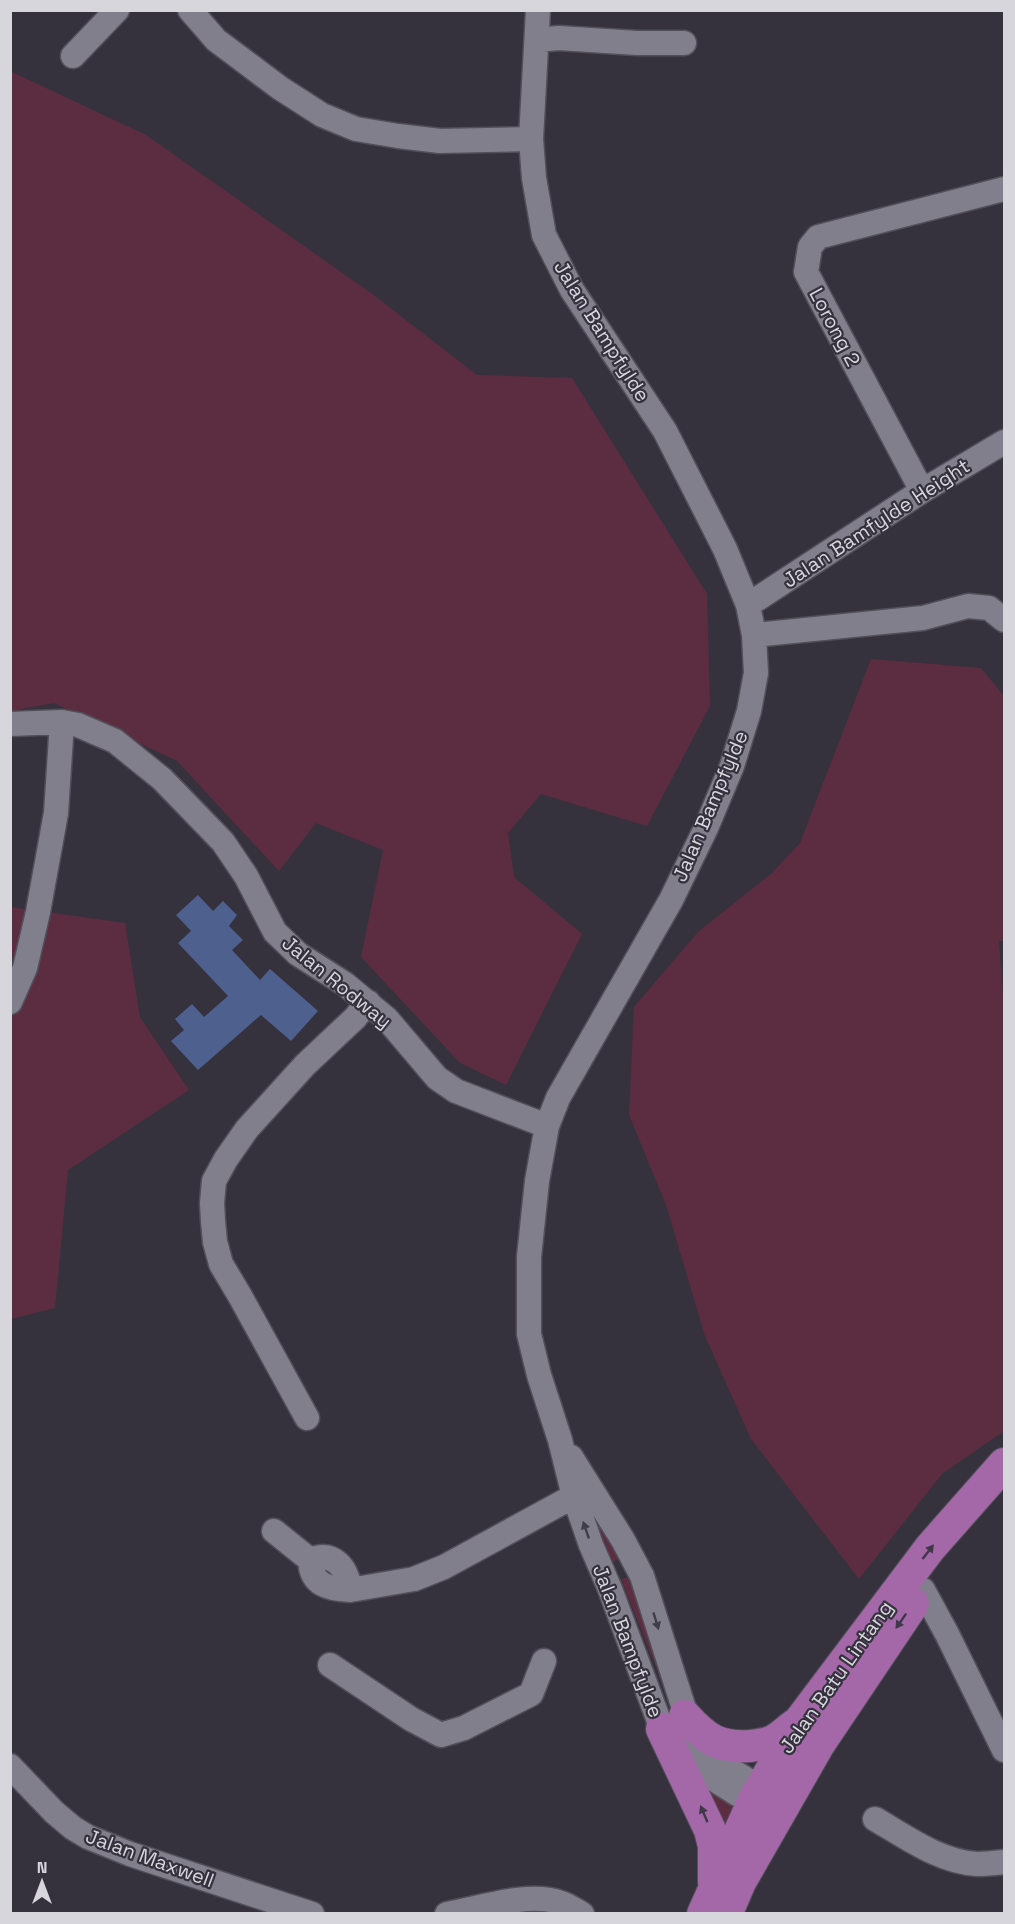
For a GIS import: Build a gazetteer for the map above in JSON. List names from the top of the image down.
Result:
{
  "streets": {
    "main road": ["Jalan Batu Lintang"],
    "street": [
      "Lorong 2",
      "Jalan Bampfylde",
      "Jalan Bamfylde Height",
      "Jalan Rodway",
      "Jalan Maxwell"
    ]
  },
  "crossings": [
    ["Lorong 2", "Jalan Bamfylde Height"],
    ["Jalan Bampfylde", "Jalan Bamfylde Height"],
    ["Jalan Bampfylde", "Jalan Rodway"]
  ],
  "north": "top"
}
